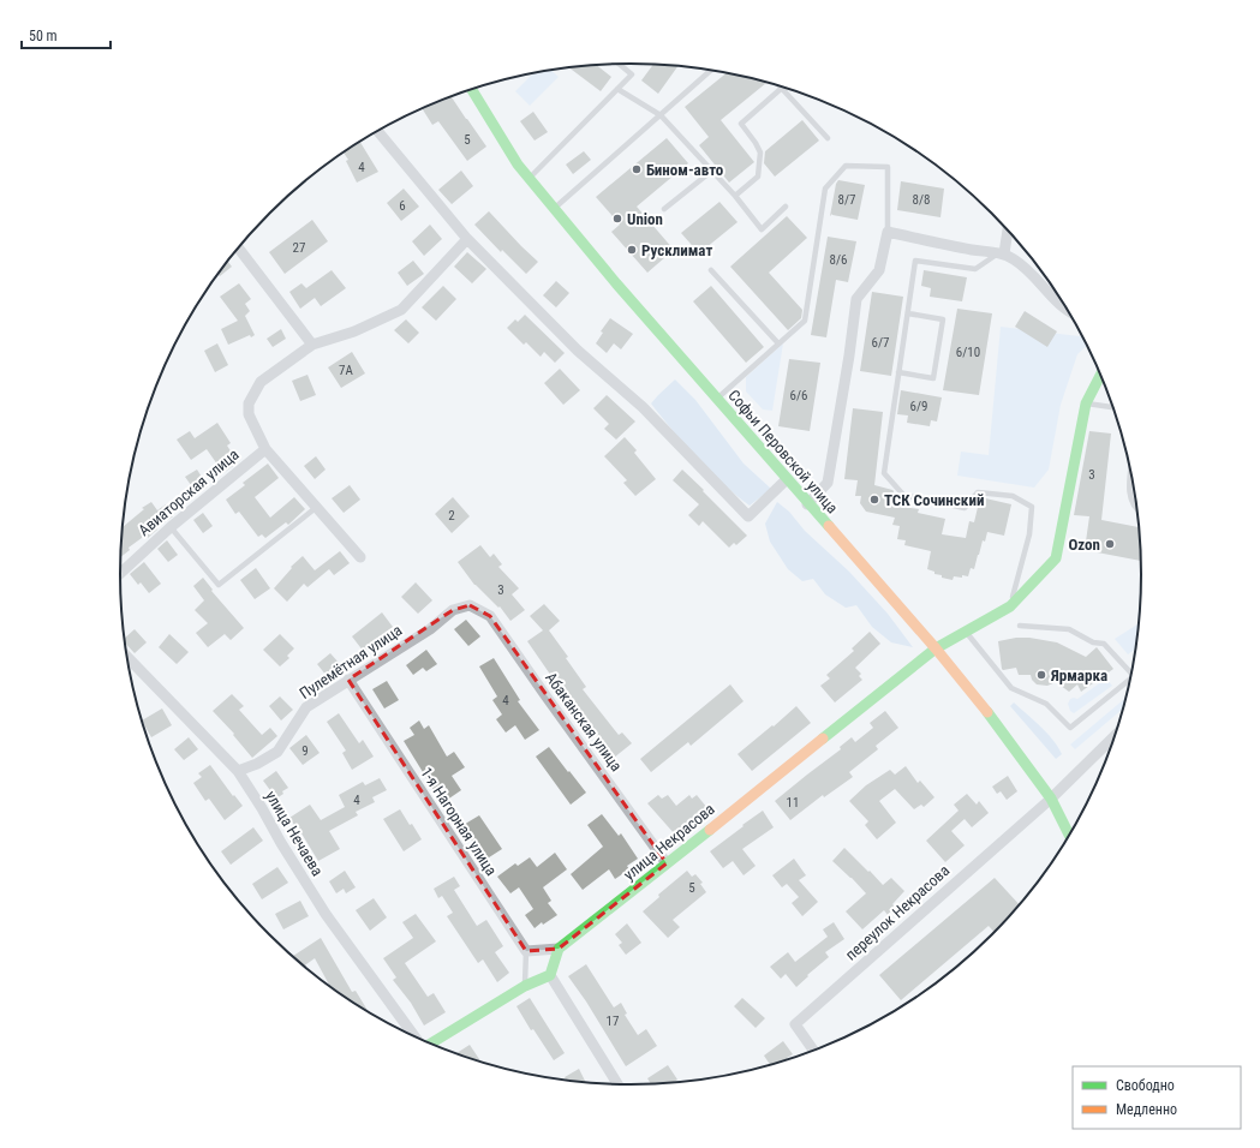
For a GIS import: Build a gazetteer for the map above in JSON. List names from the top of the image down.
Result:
{
  "streets": {
    "street": [
      "Софьи Перовской улица",
      "Авиаторская улица",
      "Пулемётная улица",
      "Абаканская улица",
      "1-я Нагорная улица",
      "улица Нечаева",
      "улица Некрасова",
      "переулок Некрасова"
    ]
  },
  "crossings": [
    ["Софьи Перовской улица", "улица Некрасова"],
    ["Софьи Перовской улица", "переулок Некрасова"],
    ["Пулемётная улица", "Абаканская улица"],
    ["Пулемётная улица", "1-я Нагорная улица"],
    ["Пулемётная улица", "улица Нечаева"],
    ["Абаканская улица", "улица Некрасова"]
  ],
  "places": [
    "Бином-авто",
    "Union",
    "Русклимат",
    "ТСК Сочинский",
    "Ozon",
    "Ярмарка"
  ],
  "house_numbers": [
    "5",
    "4",
    "8/7",
    "8/8",
    "6",
    "27",
    "8/6",
    "6/7",
    "6/10",
    "7А",
    "6/6",
    "6/9",
    "3",
    "2",
    "3",
    "4",
    "9",
    "4",
    "11",
    "5",
    "17"
  ],
  "legend": ["Свободно", "Медленно"],
  "scale_bar": "50 m"
}
